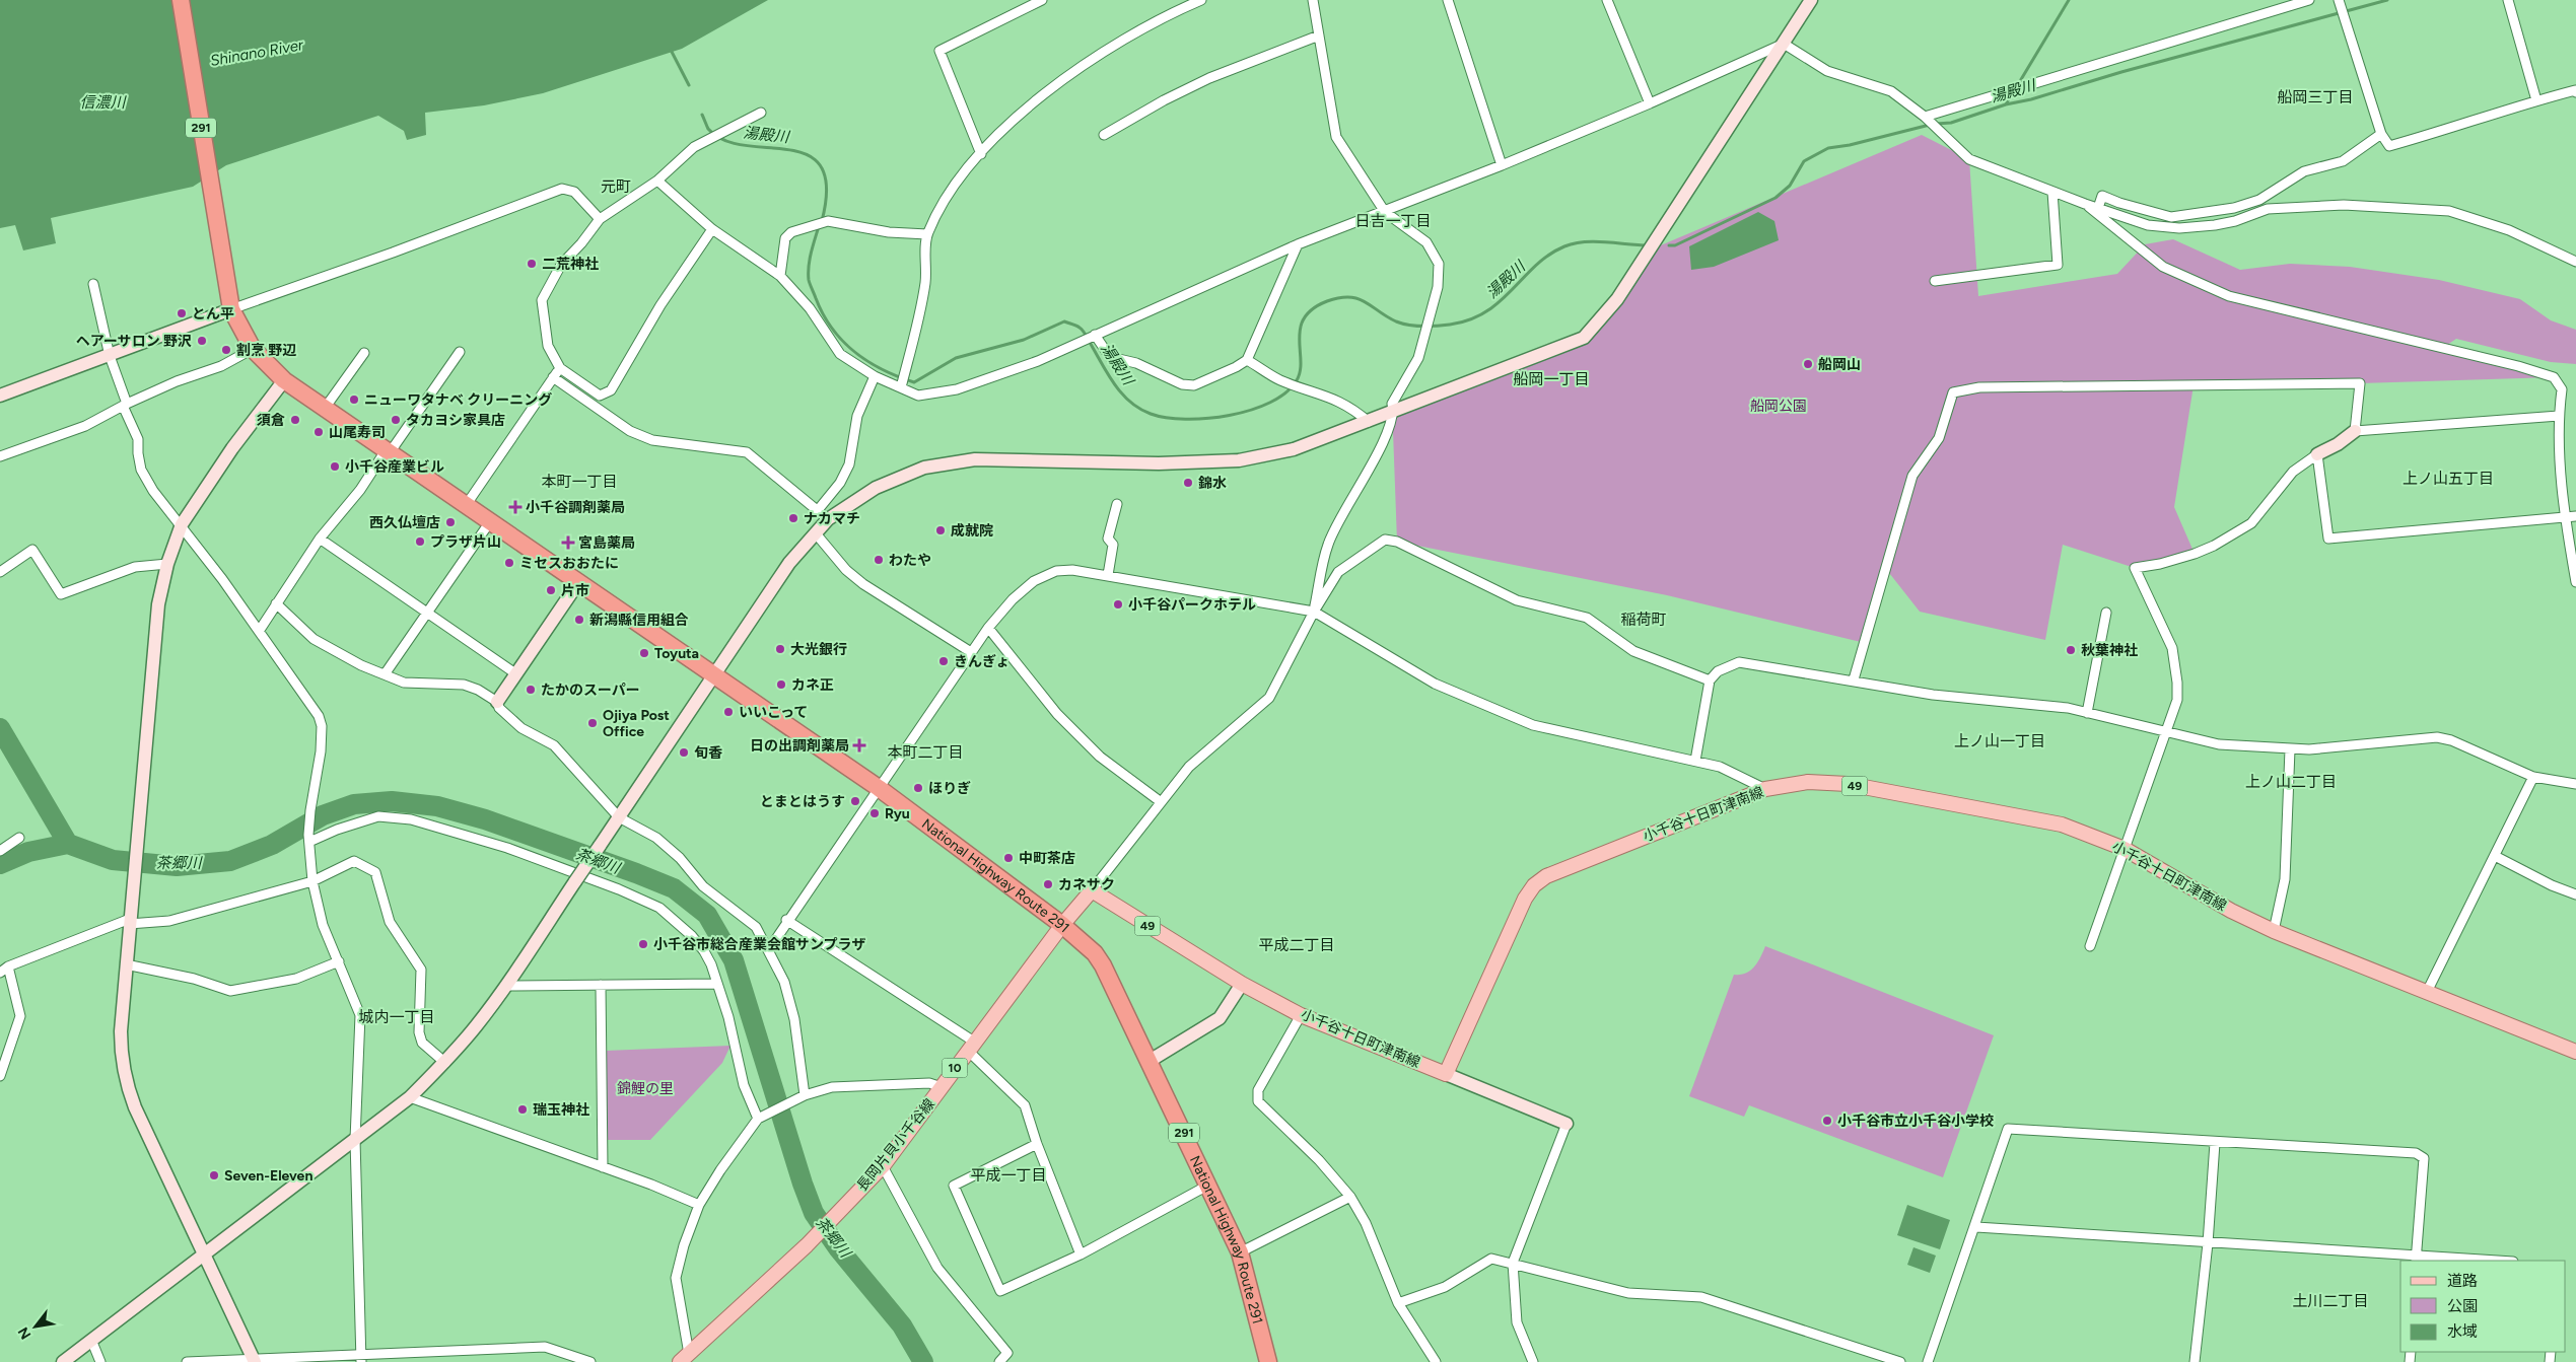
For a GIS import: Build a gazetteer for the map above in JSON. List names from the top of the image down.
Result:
{
  "streets": {
    "highway": ["291", "National Highway Route 291"],
    "main road": [
      "49",
      "小千谷十日町津南線",
      "10",
      "長岡片貝小千谷線"
    ]
  },
  "crossings": [
    ["National Highway Route 291", "長岡片貝小千谷線"]
  ],
  "districts": [
    "船岡三丁目",
    "元町",
    "日吉一丁目",
    "船岡一丁目",
    "上ノ山五丁目",
    "本町一丁目",
    "稲荷町",
    "上ノ山一丁目",
    "本町二丁目",
    "上ノ山二丁目",
    "平成二丁目",
    "城内一丁目",
    "平成一丁目",
    "土川二丁目"
  ],
  "water": [
    "Shinano River",
    "湯殿川",
    "信濃川",
    "茶郷川"
  ],
  "parks": ["船岡公園", "錦鯉の里"],
  "places": {
    "other": [
      "二荒神社",
      "とん平",
      "ヘアーサロン 野沢",
      "割烹 野辺",
      "船岡山",
      "ニューワタナベ クリーニング",
      "須倉",
      "タカヨシ家具店",
      "山尾寿司",
      "小千谷産業ビル",
      "錦水",
      "ナカマチ",
      "西久仏壇店",
      "成就院",
      "プラザ片山",
      "わたや",
      "ミセスおおたに",
      "片市",
      "小千谷パークホテル",
      "新潟縣信用組合",
      "大光銀行",
      "秋葉神社",
      "Toyuta",
      "きんぎょ",
      "カネ正",
      "たかのスーパー",
      "いいこって",
      "Ojiya Post Office",
      "旬香",
      "ほりぎ",
      "とまとはうす",
      "Ryu",
      "中町茶店",
      "カネサク",
      "小千谷市総合産業会館サンプラザ",
      "瑞玉神社",
      "小千谷市立小千谷小学校",
      "Seven-Eleven"
    ],
    "health": ["小千谷調剤薬局", "宮島薬局", "日の出調剤薬局"]
  },
  "legend": ["道路", "公園", "水域"],
  "north": "bottom left"
}
